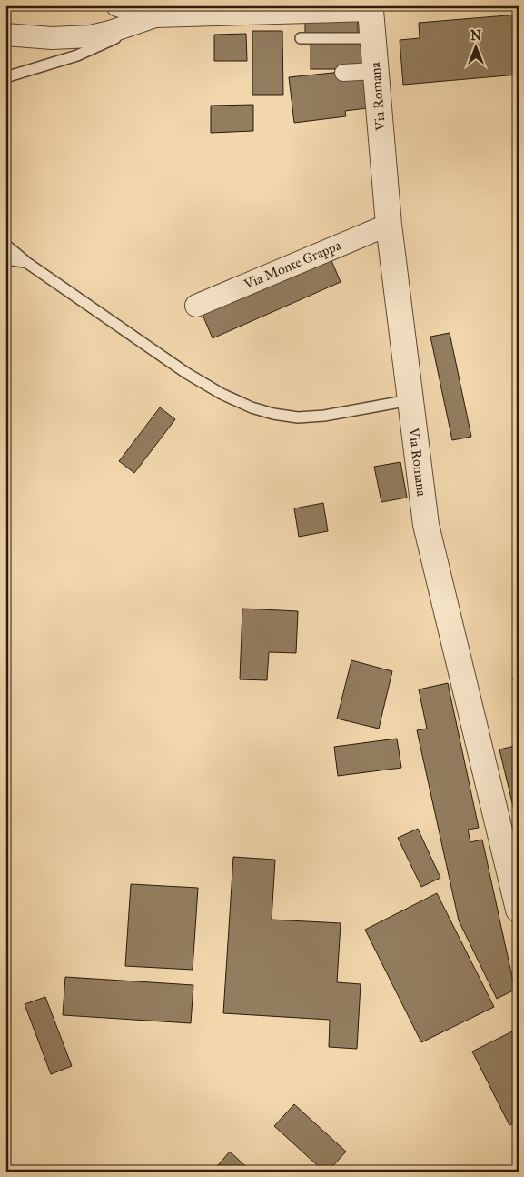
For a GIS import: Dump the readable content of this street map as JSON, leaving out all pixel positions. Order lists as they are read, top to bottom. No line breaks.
{"streets":{"street":["Via Romana","Via Monte Grappa"]},"crossings":[["Via Romana","Via Monte Grappa"]],"north":"top"}
